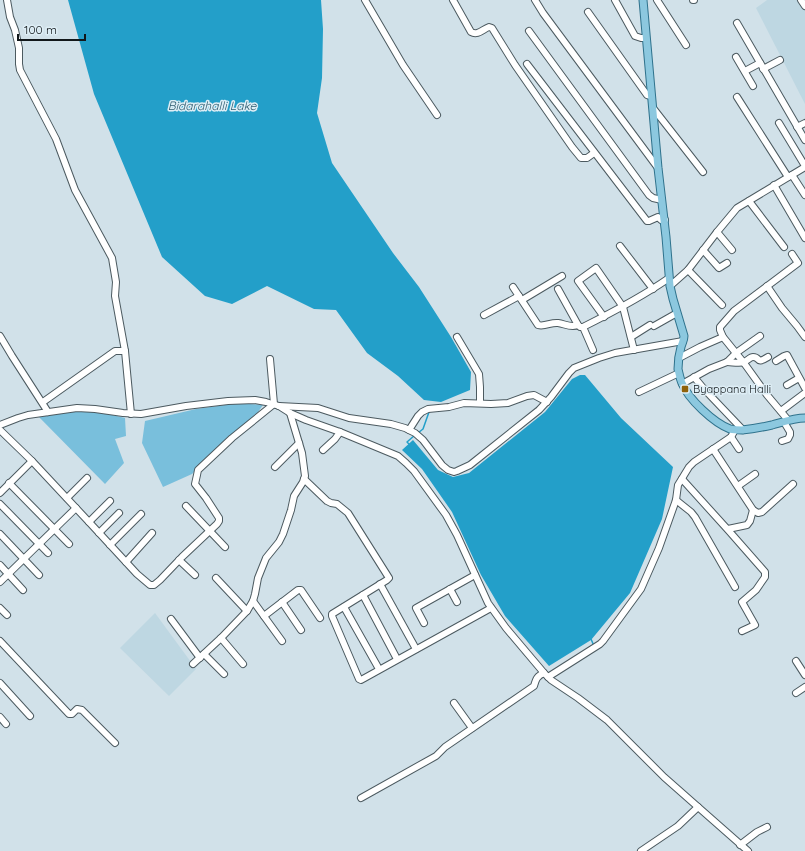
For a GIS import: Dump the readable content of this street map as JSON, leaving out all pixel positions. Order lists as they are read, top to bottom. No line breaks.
{"water":["Bidarahalli Lake"],"places":{"transit":["Byappana Halli"]},"scale_bar":"100 m"}
